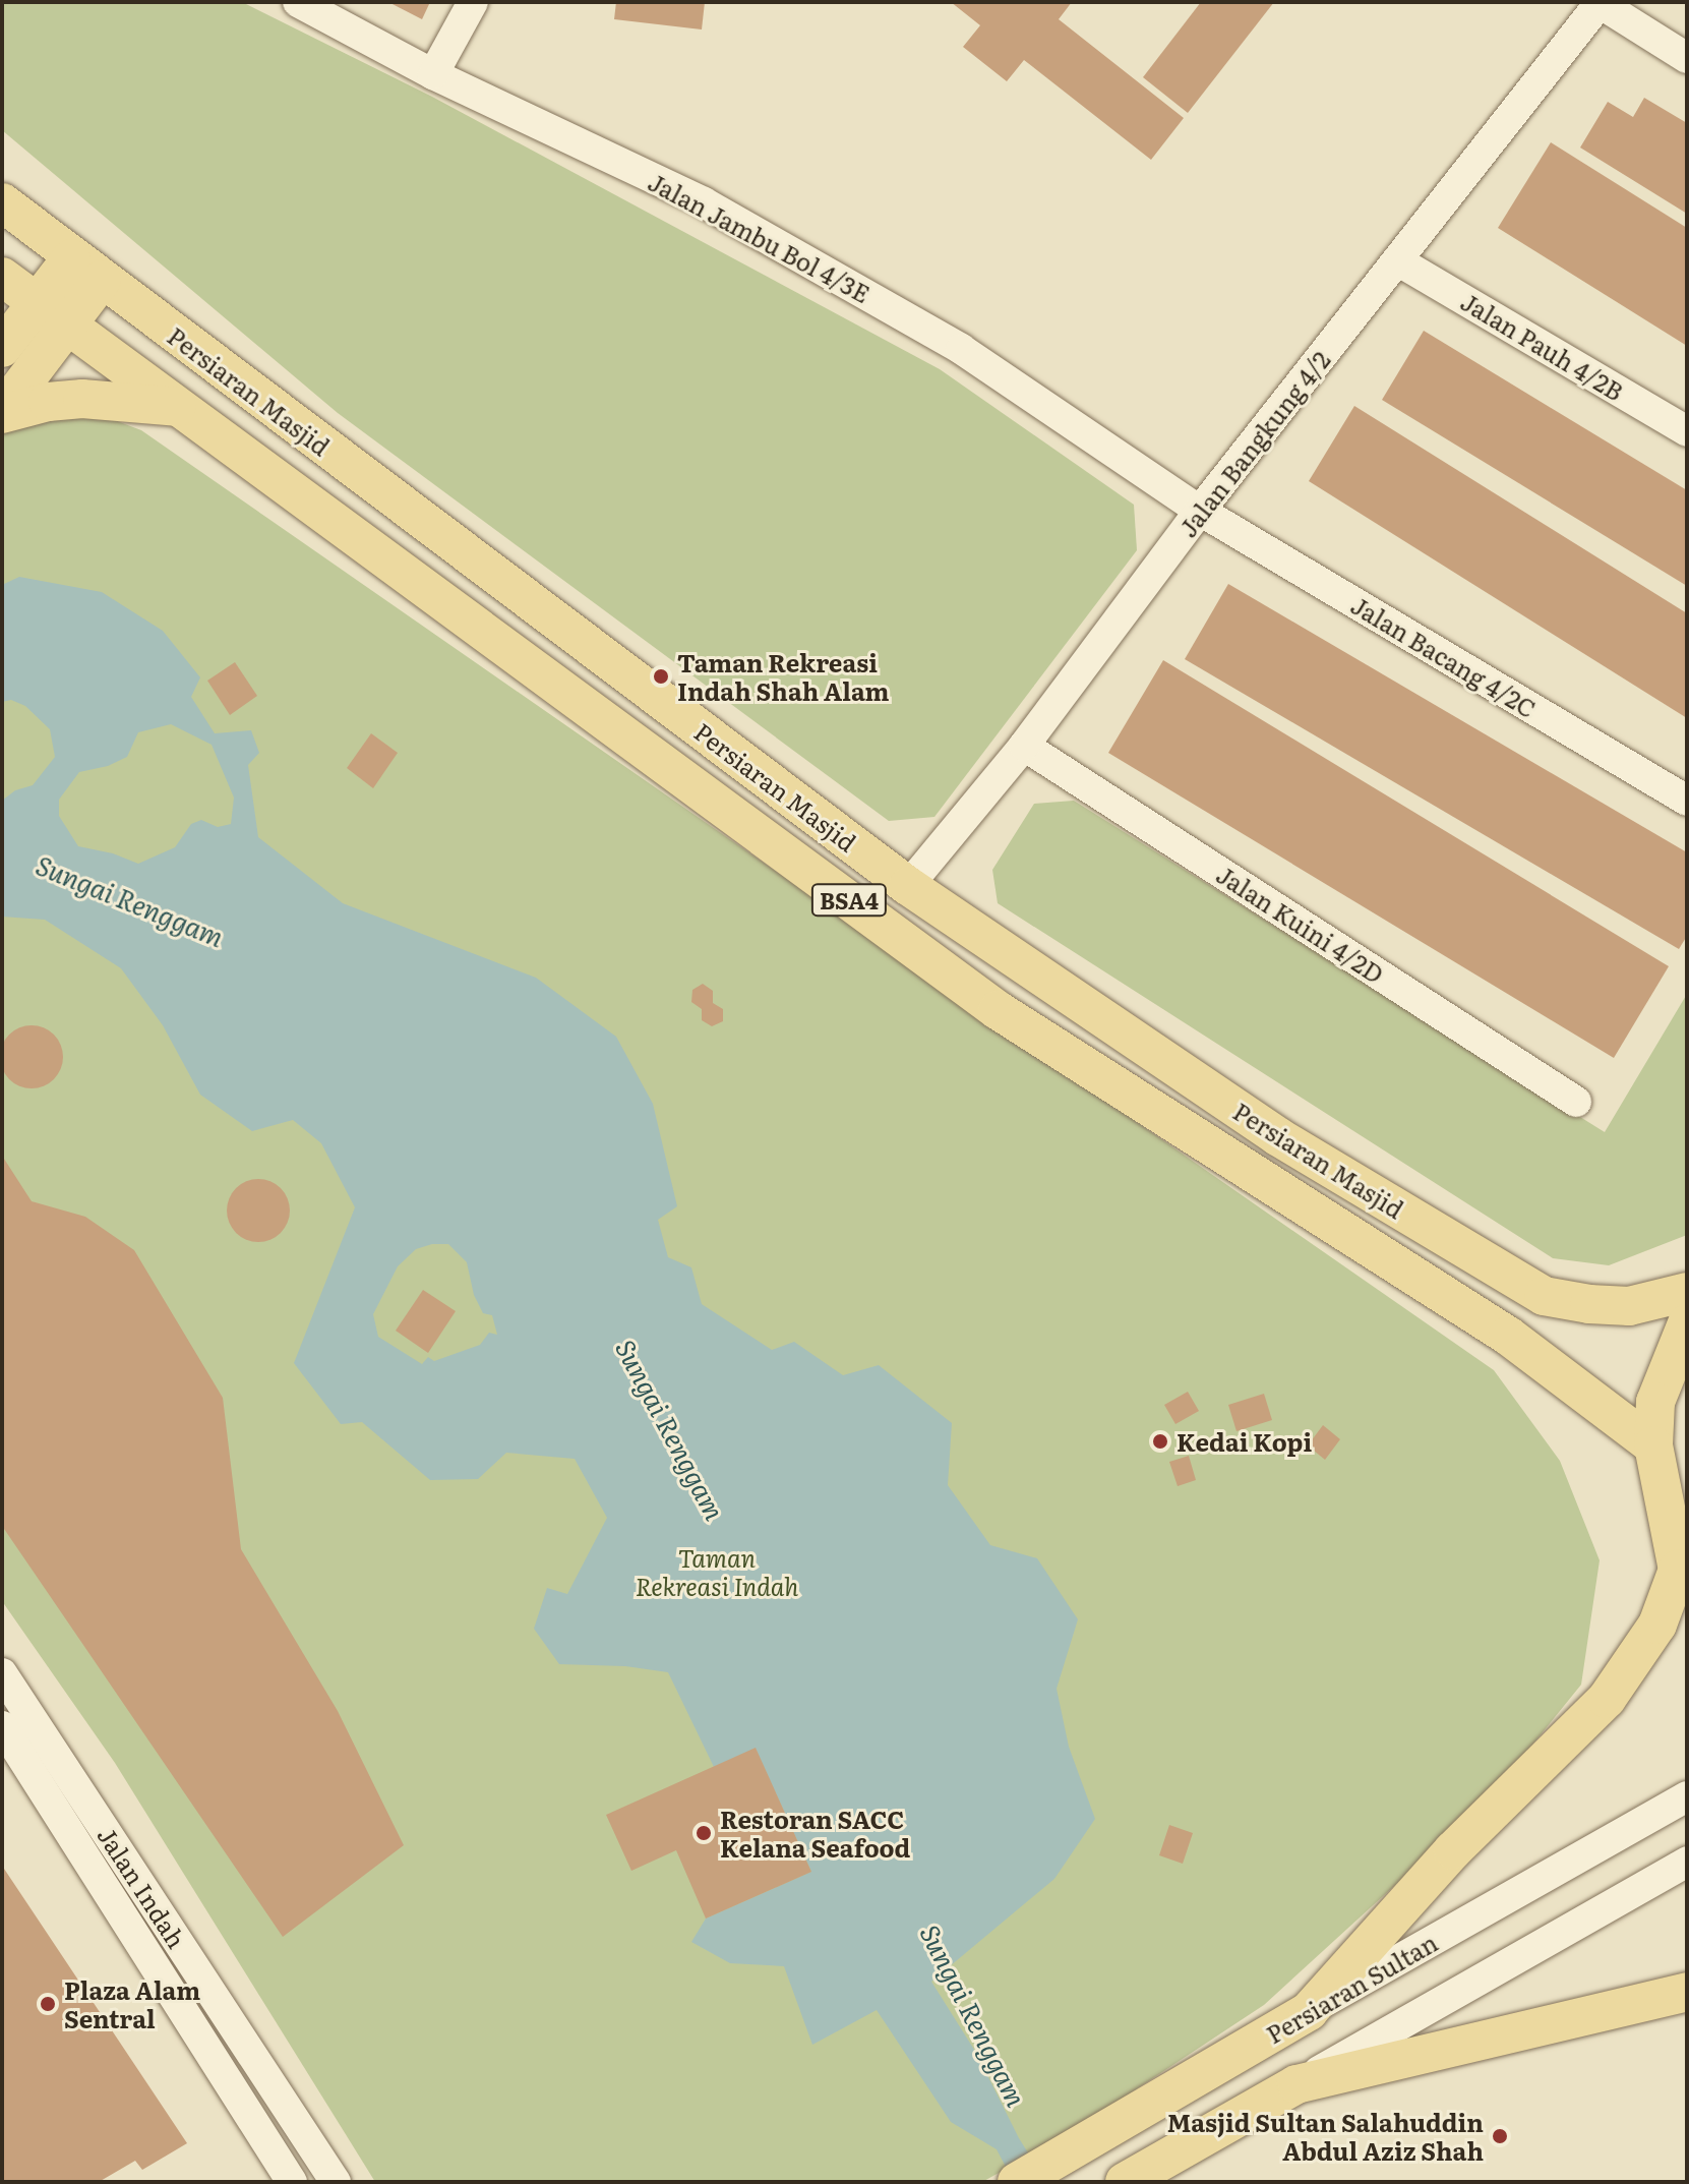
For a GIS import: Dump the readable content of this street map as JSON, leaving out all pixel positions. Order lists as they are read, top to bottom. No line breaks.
{"streets":{"main road":["Persiaran Masjid","BSA4","Persiaran Sultan"],"street":["Jalan Jambu Bol 4/3E","Jalan Pauh 4/2B","Jalan Bangkung 4/2","Jalan Bacang 4/2C","Jalan Kuini 4/2D","Jalan Indah"]},"crossings":[["Jalan Jambu Bol 4/3E","Jalan Bangkung 4/2"],["Jalan Jambu Bol 4/3E","Jalan Bacang 4/2C"],["Jalan Pauh 4/2B","Jalan Bangkung 4/2"],["Persiaran Masjid","Jalan Bangkung 4/2"],["Jalan Bangkung 4/2","Jalan Bacang 4/2C"],["Jalan Bangkung 4/2","Jalan Kuini 4/2D"]],"water":["Sungai Renggam"],"parks":["Taman Rekreasi Indah"],"places":["Taman Rekreasi Indah Shah Alam","Kedai Kopi","Restoran SACC Kelana Seafood","Plaza Alam Sentral","Masjid Sultan Salahuddin Abdul Aziz Shah"]}
